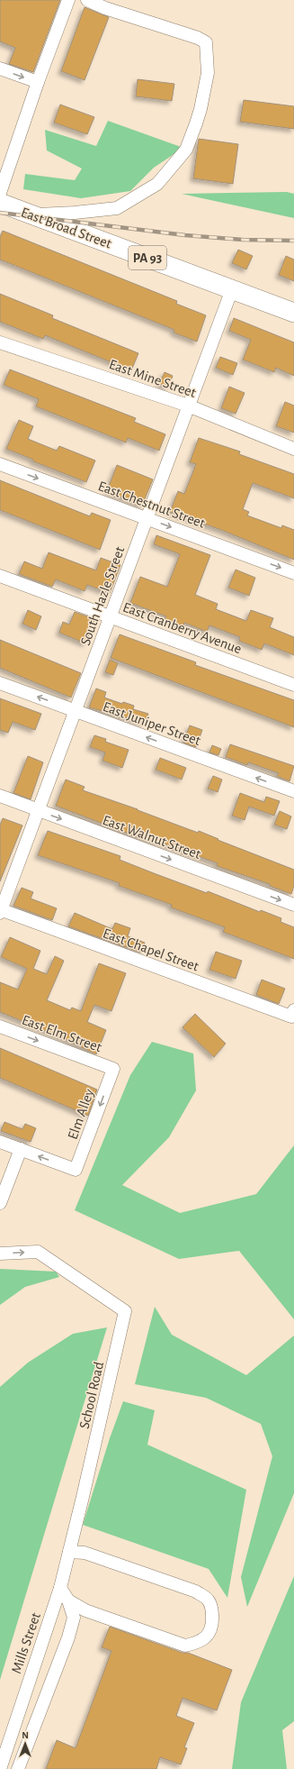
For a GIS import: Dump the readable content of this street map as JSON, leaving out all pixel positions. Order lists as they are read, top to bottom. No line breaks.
{"streets":{"highway":["East Broad Street","PA 93"],"street":["East Mine Street","East Chestnut Street","South Hazle Street","East Cranberry Avenue","East Juniper Street","East Walnut Street","East Chapel Street","East Elm Street","Elm Alley","School Road","Mills Street"]},"crossings":[["East Broad Street","South Hazle Street"],["East Mine Street","South Hazle Street"],["East Chestnut Street","South Hazle Street"],["South Hazle Street","East Cranberry Avenue"],["South Hazle Street","East Juniper Street"],["South Hazle Street","East Walnut Street"],["South Hazle Street","East Chapel Street"],["East Elm Street","Elm Alley"],["School Road","Mills Street"]],"one_way":["East Chestnut Street","East Juniper Street","East Walnut Street","East Elm Street"],"north":"top"}
